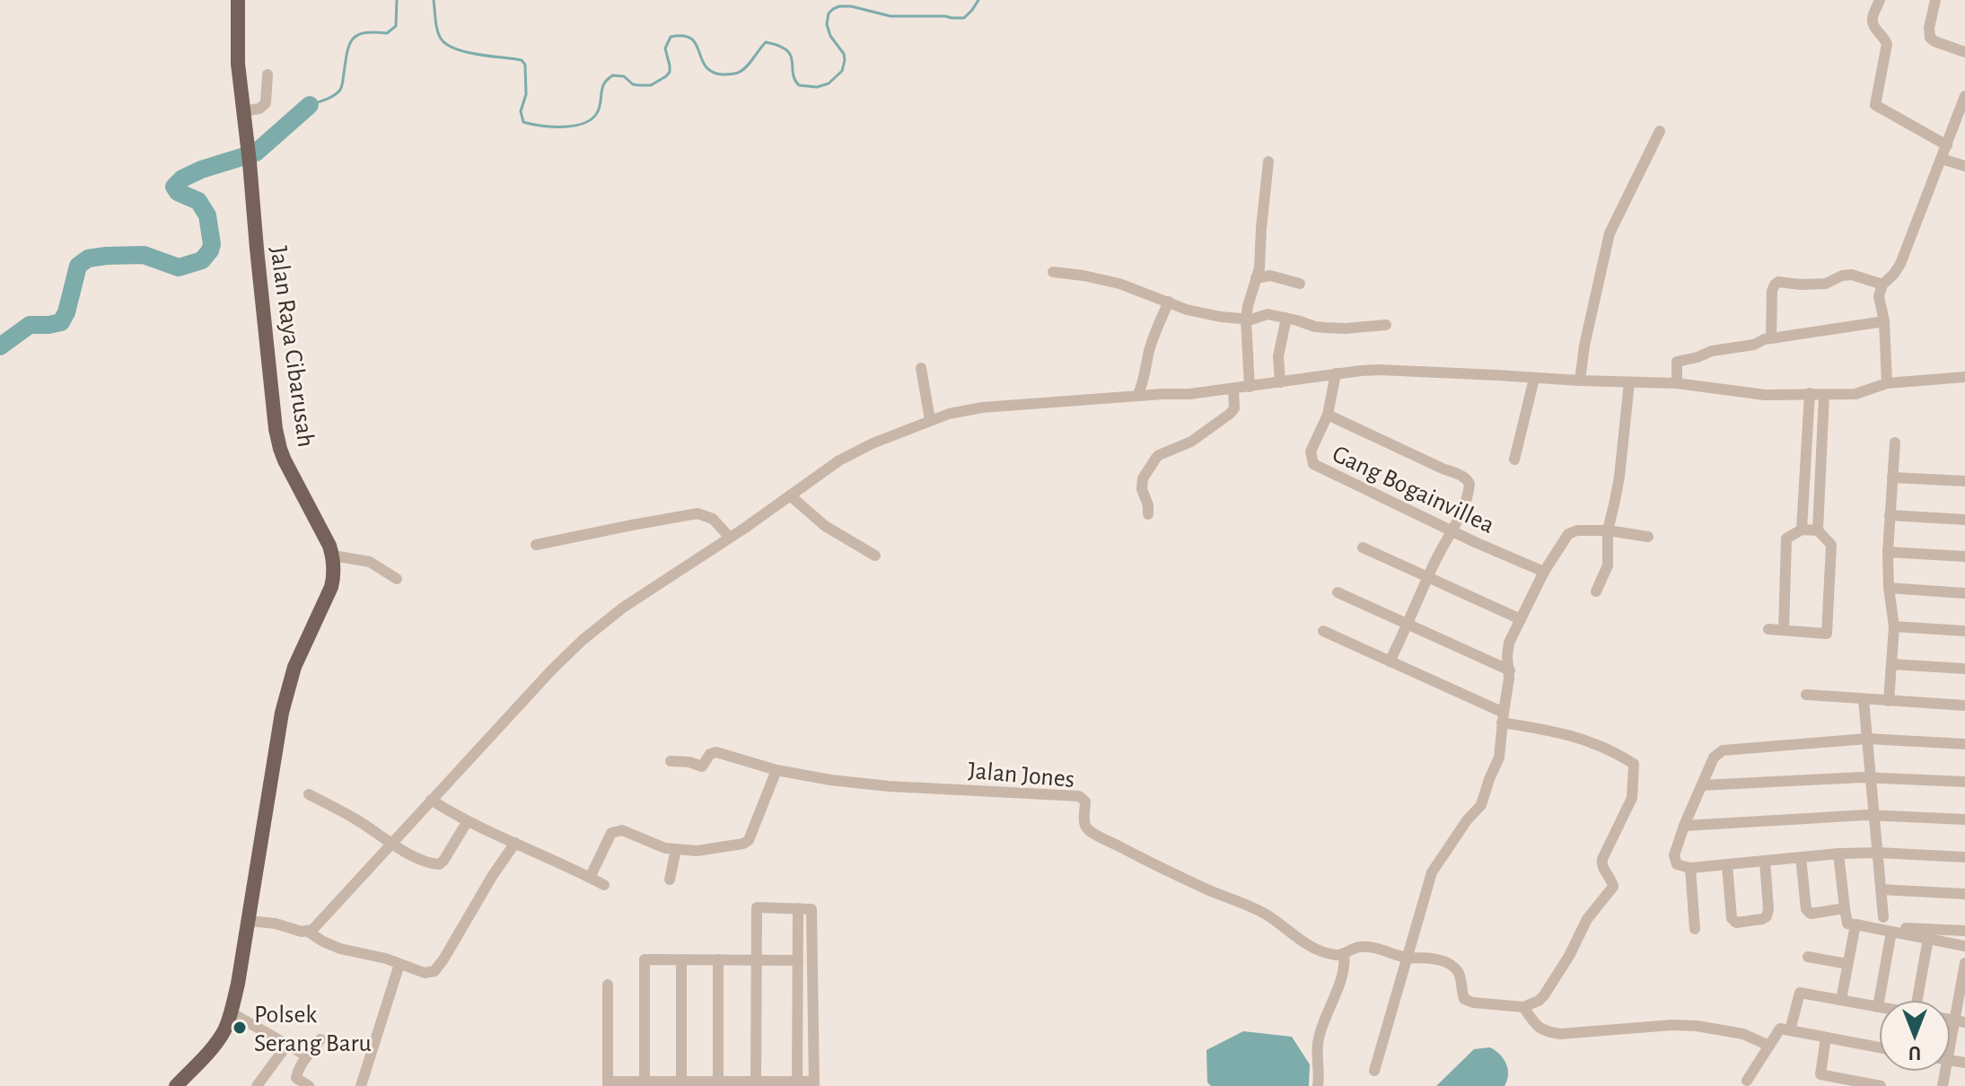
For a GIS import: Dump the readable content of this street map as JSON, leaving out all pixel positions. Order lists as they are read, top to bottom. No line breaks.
{"streets":{"main road":["Jalan Raya Cibarusah"],"street":["Gang Bogainvillea","Jalan Jones"]},"places":["Polsek Serang Baru"],"north":"bottom"}
